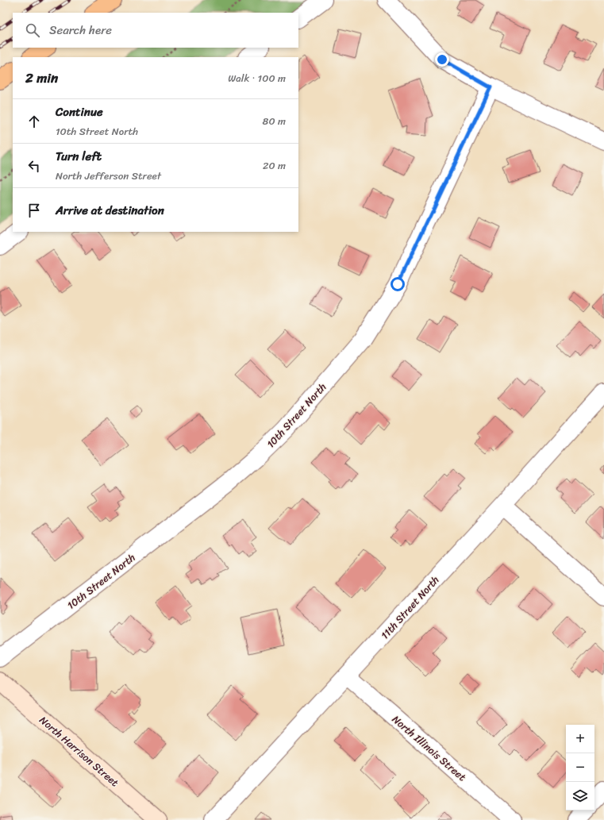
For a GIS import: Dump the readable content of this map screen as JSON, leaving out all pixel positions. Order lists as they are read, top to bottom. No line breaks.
{"streets":{"street":["10th Street North","11th Street North","North Illinois Street","North Harrison Street"]},"crossings":[["11th Street North","North Illinois Street"]],"page":{"search":"Search here","heading":["2 min","Walk · 100 m"],"list":[["Continue","10th Street North","80 m"],["Turn left","North Jefferson Street","20 m"],"Arrive at destination"],"map_buttons":["+","−"]}}
